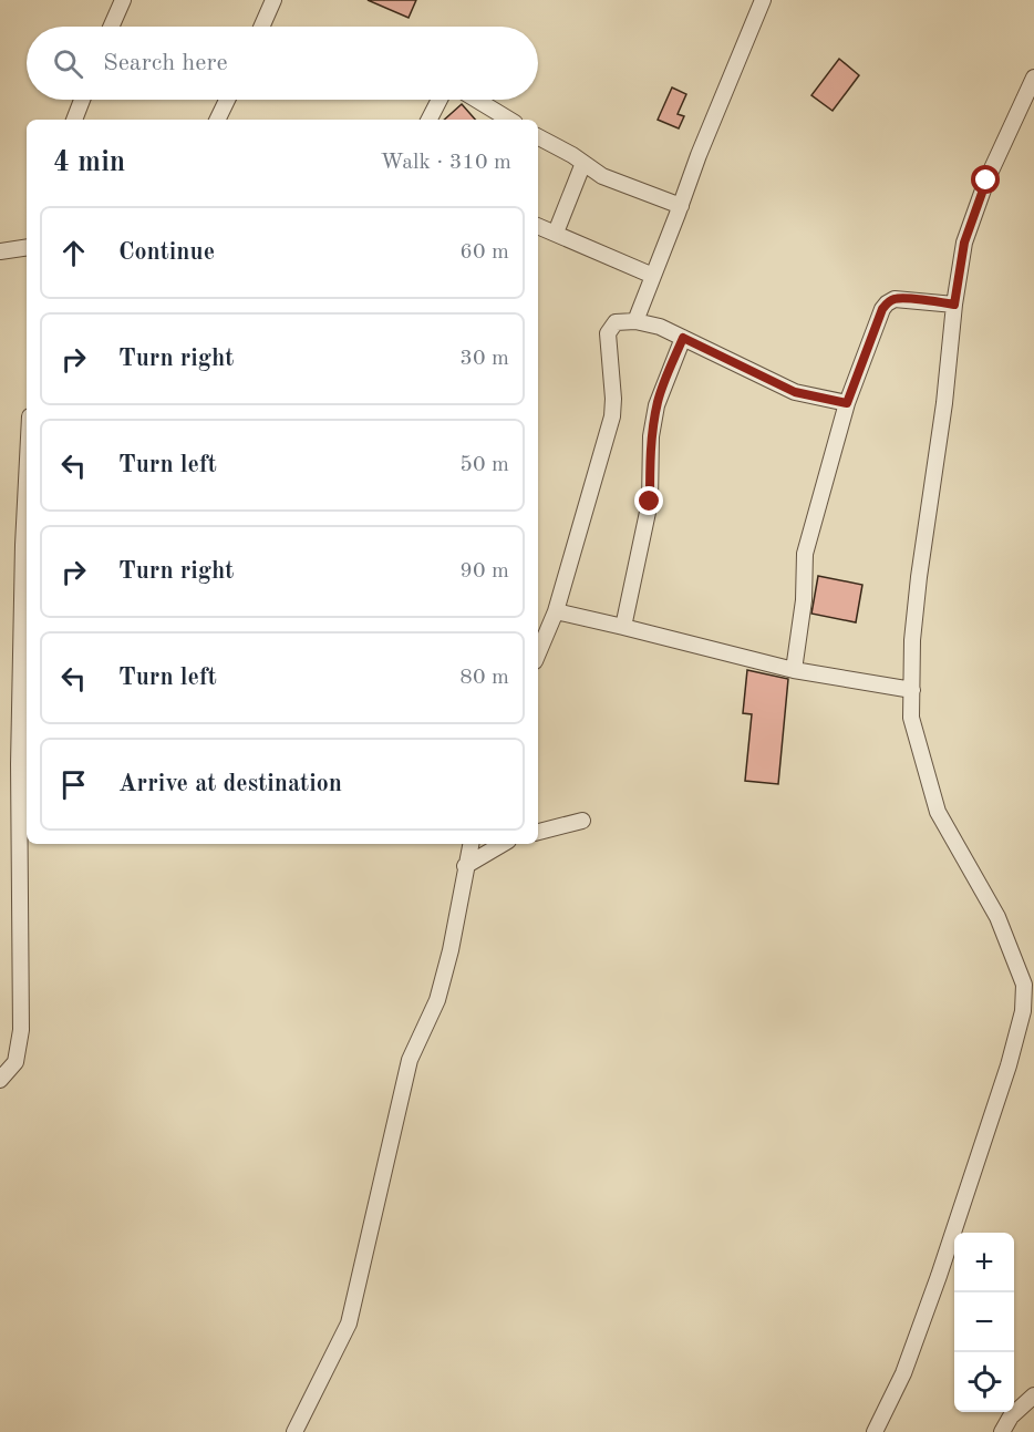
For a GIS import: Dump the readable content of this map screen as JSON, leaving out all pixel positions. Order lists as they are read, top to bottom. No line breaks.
{"page":{"search":"Search here","heading":["4 min","Walk · 310 m"],"list":[["Continue","60 m"],["Turn right","30 m"],["Turn left","50 m"],["Turn right","90 m"],["Turn left","80 m"],"Arrive at destination"],"map_buttons":["+","−"]}}
